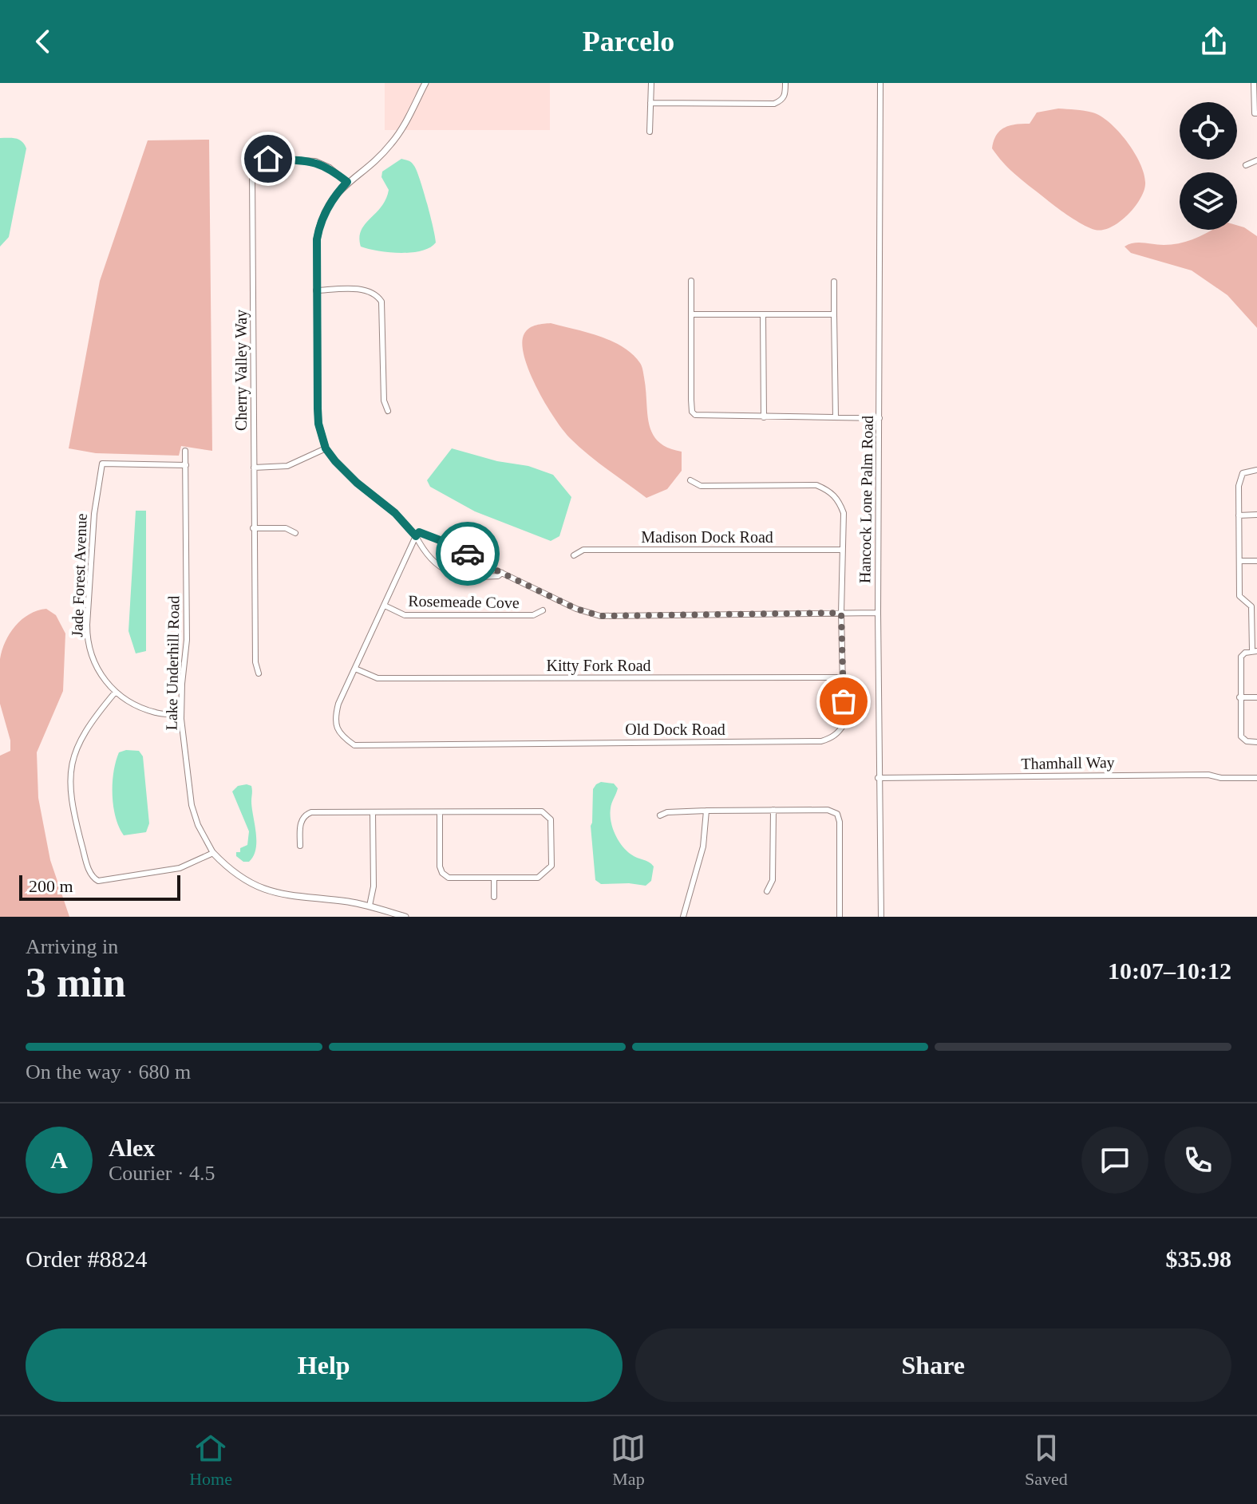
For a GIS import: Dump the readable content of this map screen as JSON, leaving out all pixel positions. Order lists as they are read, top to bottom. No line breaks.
{"streets":{"street":["Cherry Valley Way","Hancock Lone Palm Road","Madison Dock Road","Jade Forest Avenue","Rosemeade Cove","Lake Underhill Road","Kitty Fork Road","Old Dock Road","Thamhall Way"]},"crossings":[["Hancock Lone Palm Road","Thamhall Way"],["Madison Dock Road","Old Dock Road"],["Jade Forest Avenue","Lake Underhill Road"],["Rosemeade Cove","Old Dock Road"],["Kitty Fork Road","Old Dock Road"]],"scale_bar":"200 m","page":{"header":"Parcelo","scale":"200 m","heading":["3 min","Arriving in","10:07–10:12"],"panel":["Alex","Courier · 4.5","Order #8824","$35.98"],"bar":"On the way · 680 m","round":"A","buttons":["Help","Share"],"tabs":["Home","Map","Saved"]}}
